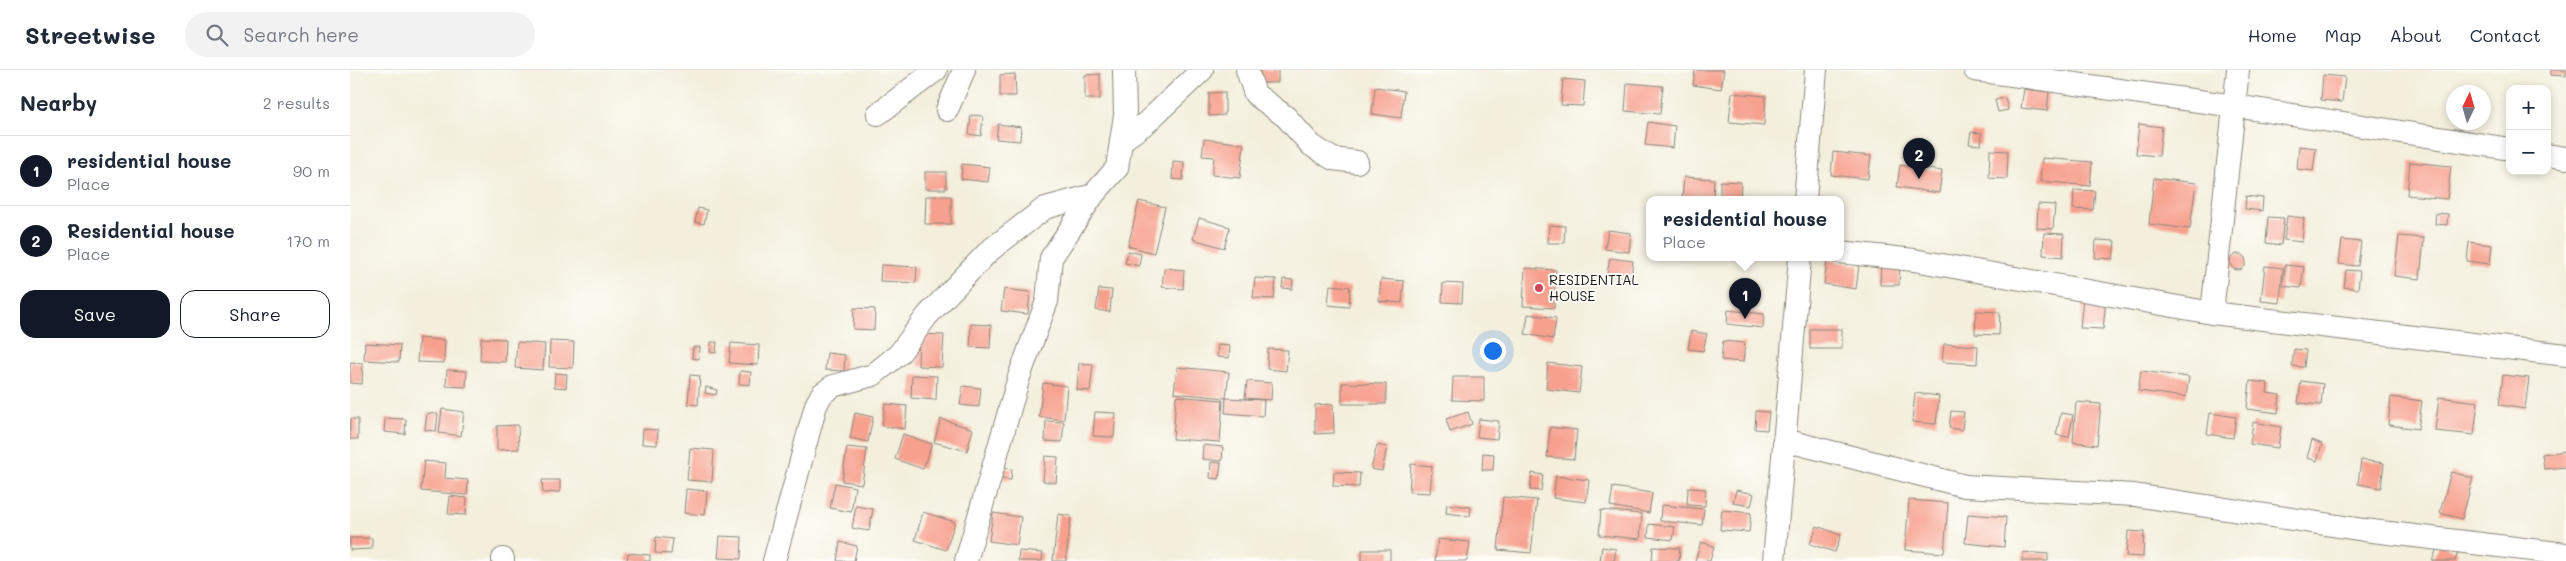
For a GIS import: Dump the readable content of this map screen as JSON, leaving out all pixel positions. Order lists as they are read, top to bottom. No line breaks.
{"places":["RESIDENTIAL HOUSE"],"north":"top","page":{"header":"Streetwise","search":"Search here","nav":["Home","Map","About","Contact"],"heading":["Nearby","2 results"],"map_buttons":["+","−"],"list":[{"mark":"1","name":"residential house","note":"Place","value":"90 m"},{"mark":"2","name":"Residential house","note":"Place","value":"170 m"}],"pins":["2","1"],"popup":["residential house","Place"],"buttons":["Save","Share"]}}
